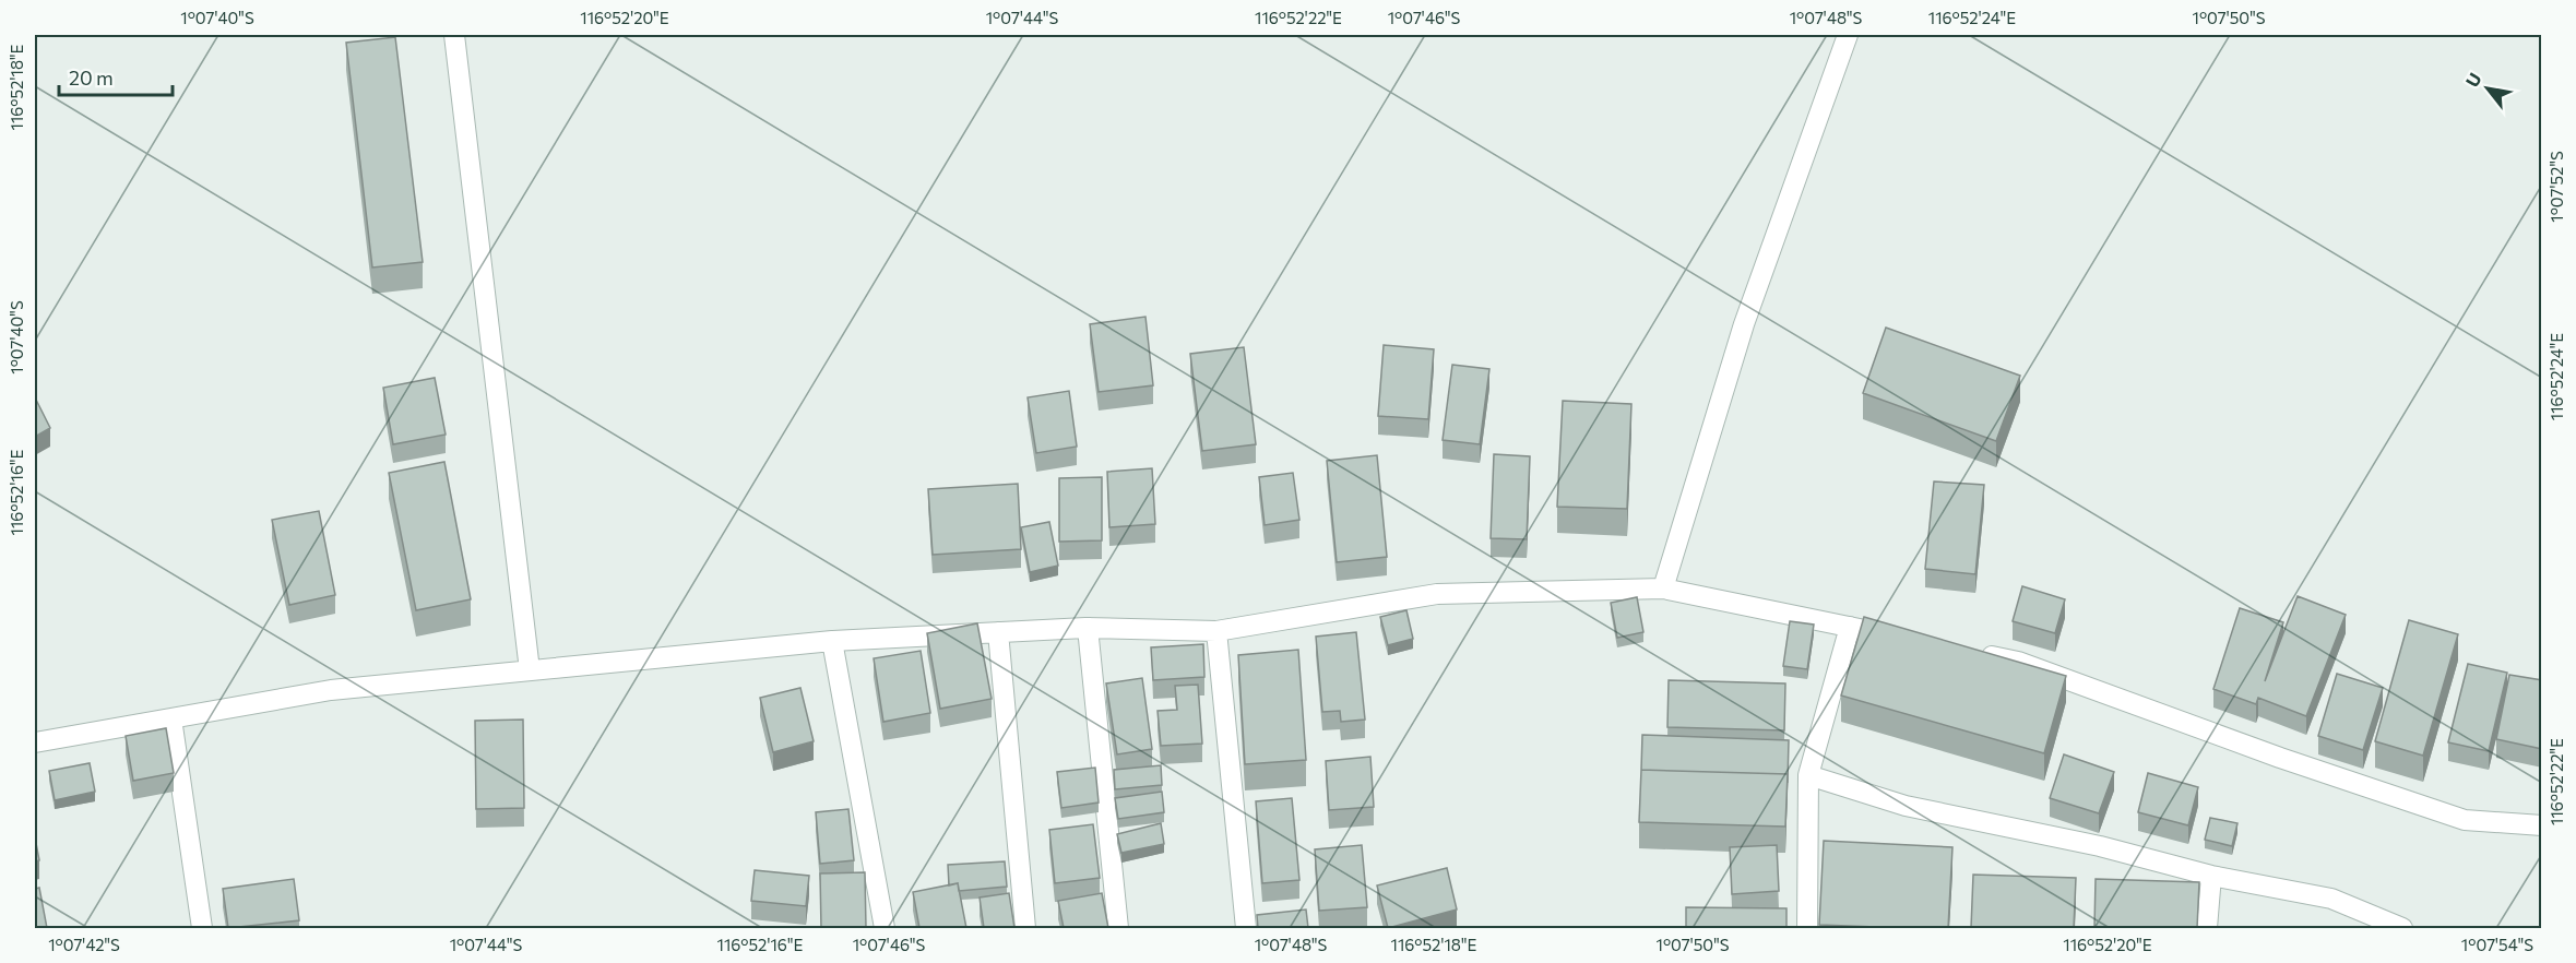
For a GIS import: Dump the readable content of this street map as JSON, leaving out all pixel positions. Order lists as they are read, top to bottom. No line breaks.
{"scale_bar":"20 m","north":"top left","coordinates":["1°07'40\"S","116°52'20\"E","1°07'44\"S","116°52'22\"E","1°07'46\"S","1°07'48\"S","116°52'24\"E","1°07'50\"S","116°52'18\"E","1°07'52\"S","116°52'16\"E","1°07'42\"S","1°07'54\"S"]}
